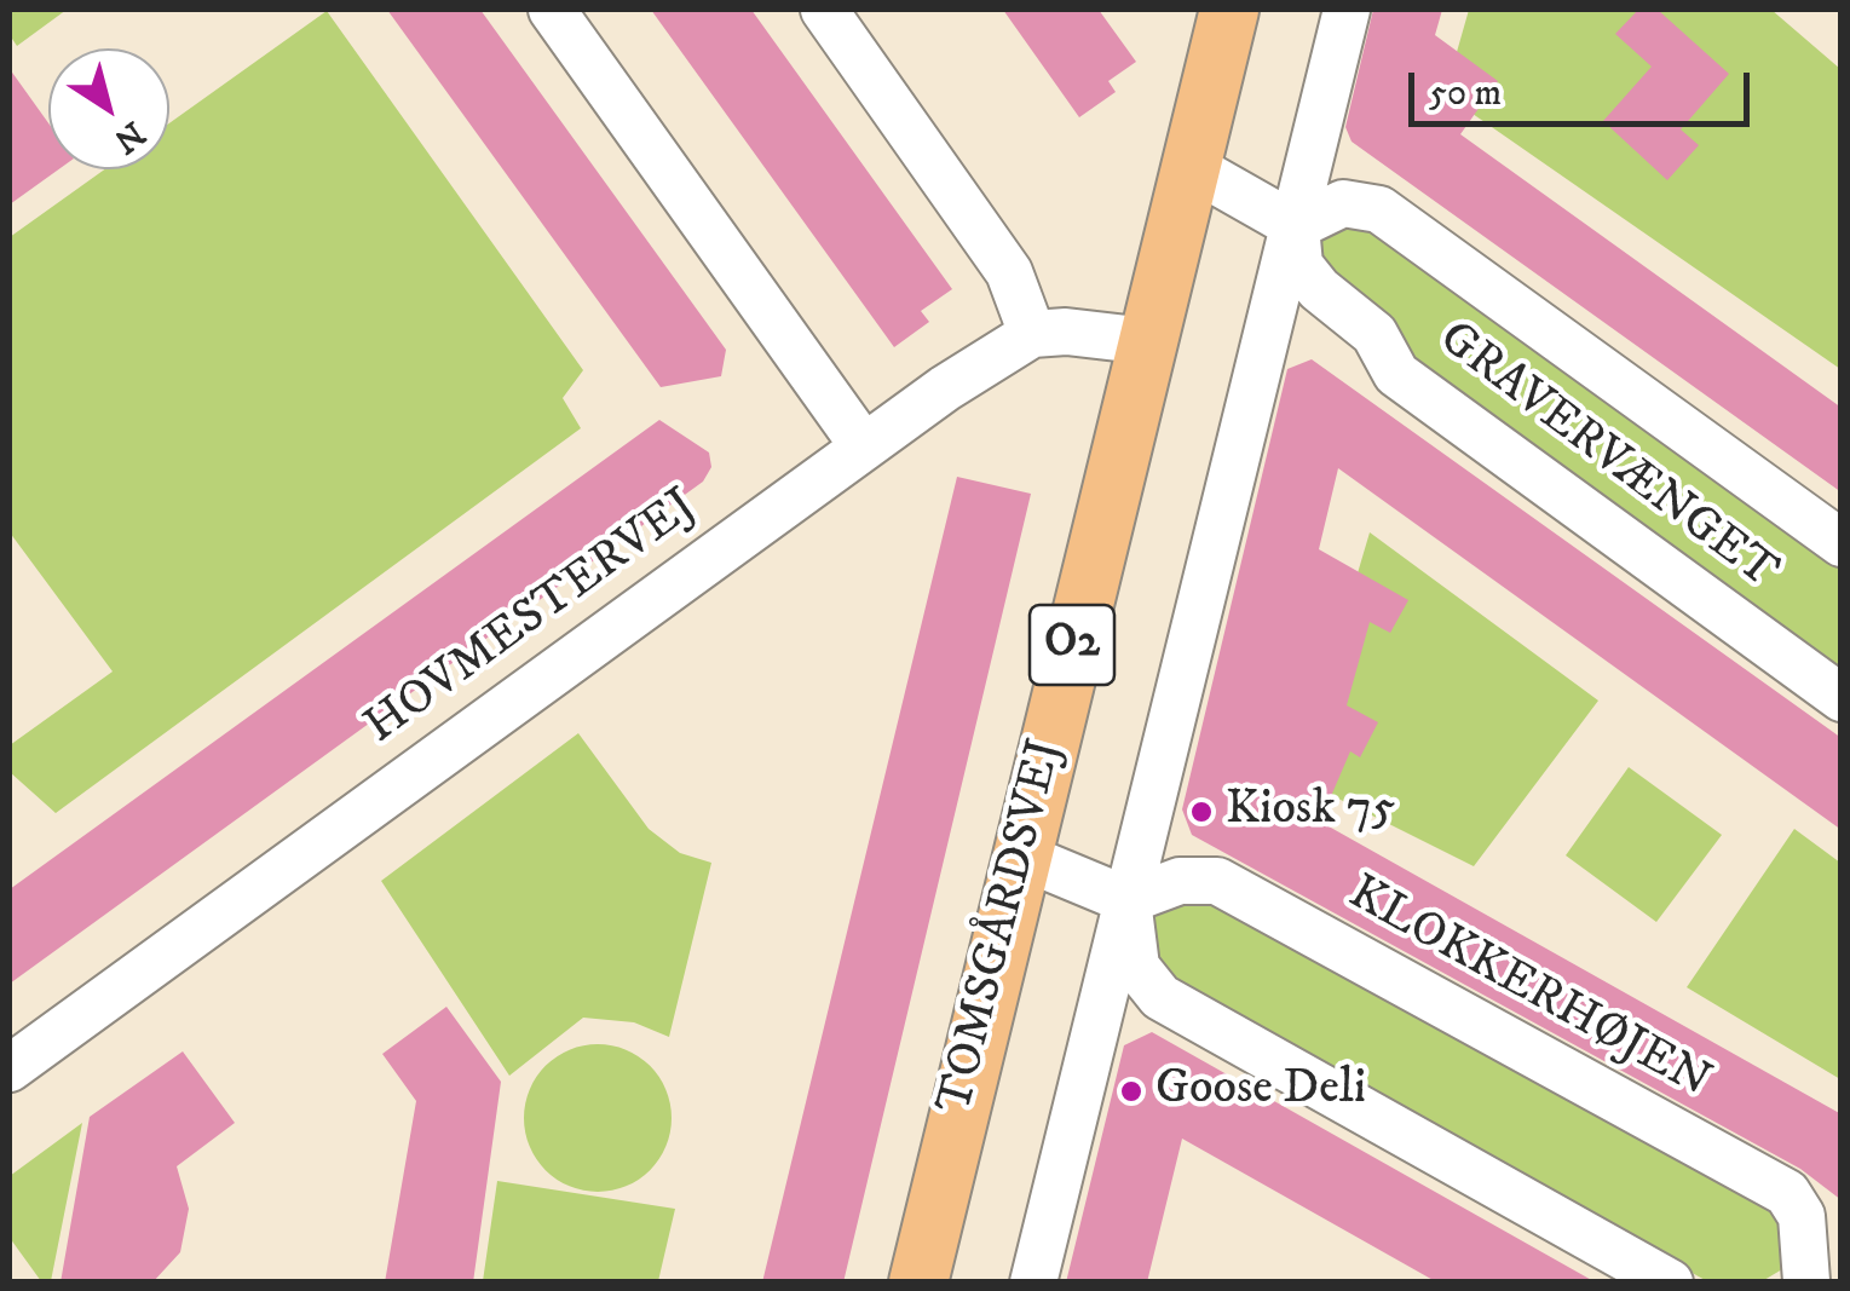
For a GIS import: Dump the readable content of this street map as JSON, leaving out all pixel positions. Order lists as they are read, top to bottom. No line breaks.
{"streets":{"main road":["O2","TOMSGÅRDSVEJ"],"street":["GRAVERVÆNGET","HOVMESTERVEJ","KLOKKERHØJEN"]},"places":["Kiosk 75","Goose Deli"],"scale_bar":"50 m","north":"bottom right"}
